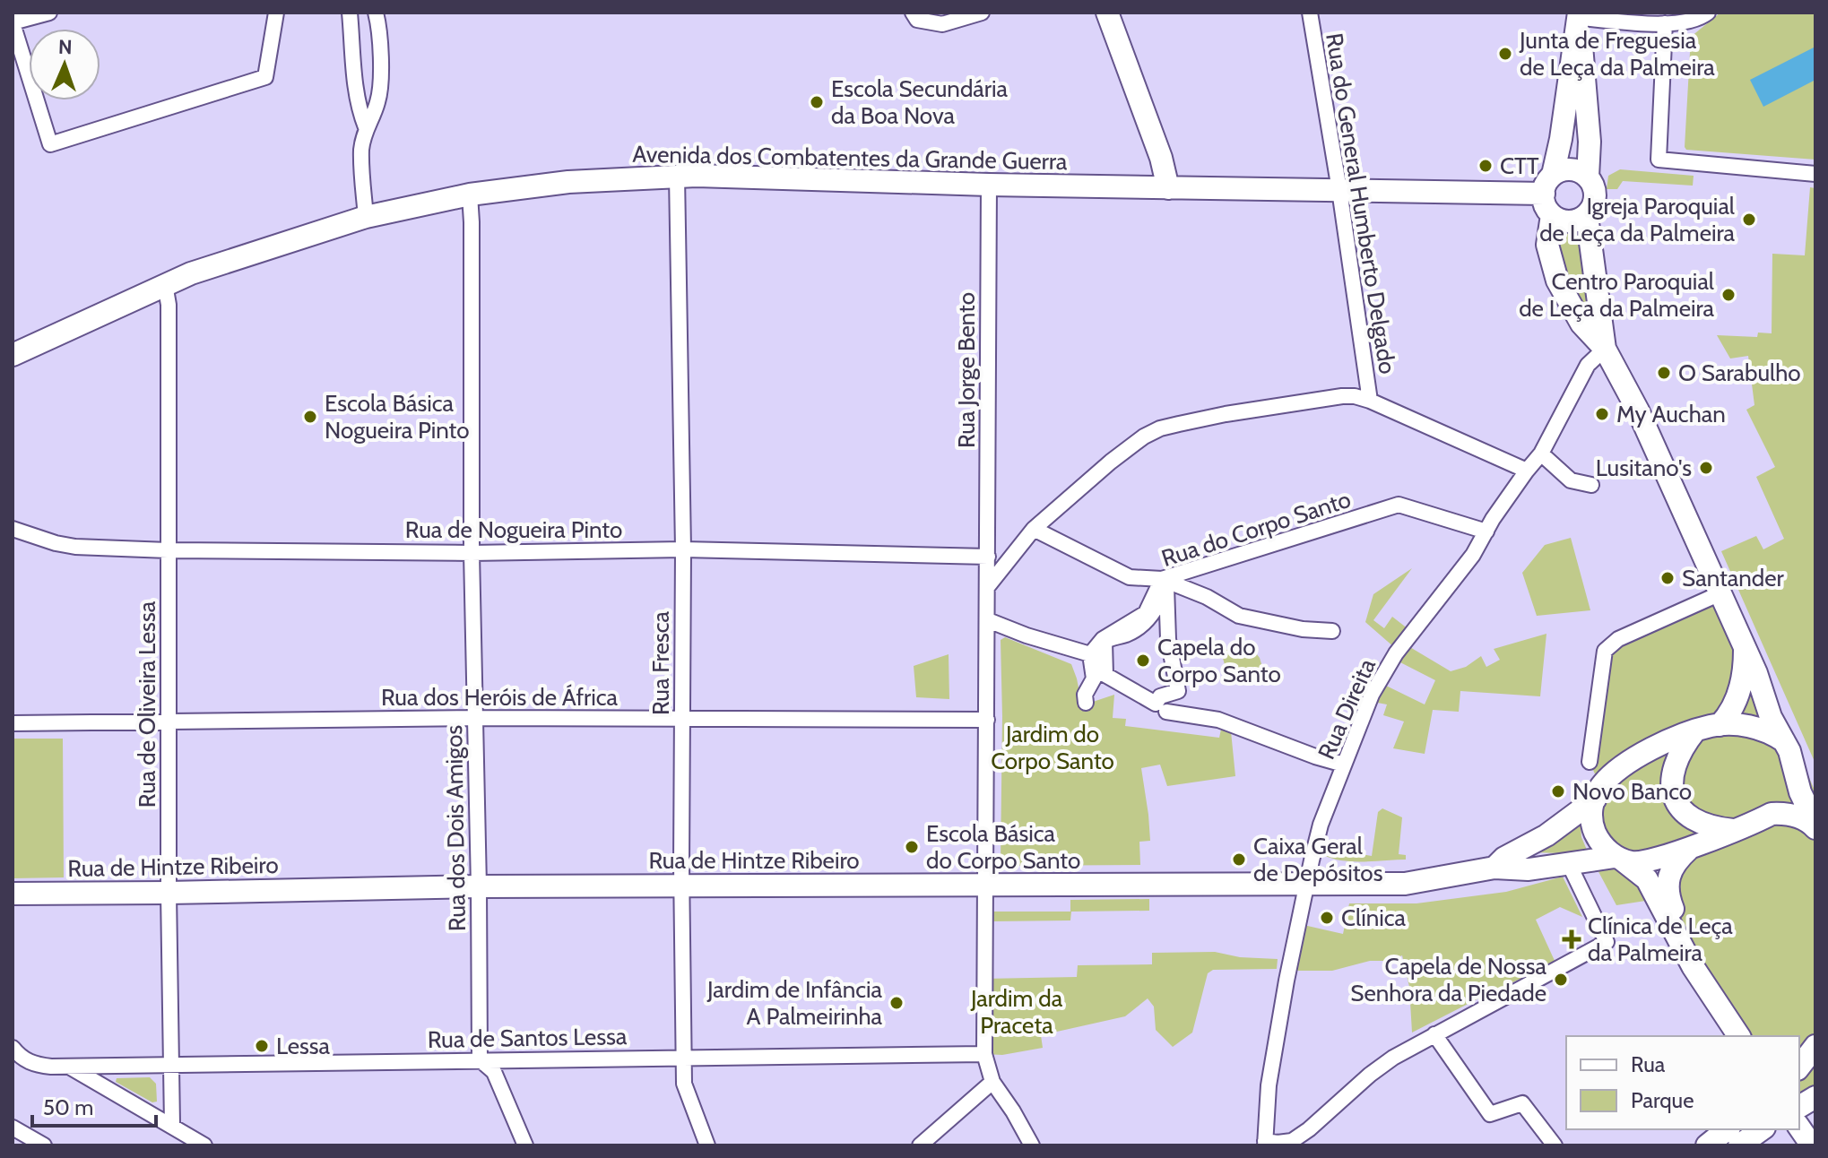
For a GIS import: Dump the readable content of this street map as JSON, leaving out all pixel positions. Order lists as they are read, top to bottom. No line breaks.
{"streets":{"main road":["Avenida dos Combatentes da Grande Guerra","Rua de Hintze Ribeiro"],"street":["Rua do General Humberto Delgado","Rua Jorge Bento","Rua do Corpo Santo","Rua de Nogueira Pinto","Rua Fresca","Rua dos Heróis de África","Rua de Oliveira Lessa","Rua Direita","Rua dos Dois Amigos","Rua de Santos Lessa"]},"crossings":[["Avenida dos Combatentes da Grande Guerra","Rua do General Humberto Delgado"],["Avenida dos Combatentes da Grande Guerra","Rua Jorge Bento"],["Avenida dos Combatentes da Grande Guerra","Rua Fresca"],["Avenida dos Combatentes da Grande Guerra","Rua de Oliveira Lessa"],["Avenida dos Combatentes da Grande Guerra","Rua dos Dois Amigos"],["Rua Jorge Bento","Rua de Nogueira Pinto"],["Rua do Corpo Santo","Rua Direita"],["Rua de Nogueira Pinto","Rua Fresca"],["Rua de Nogueira Pinto","Rua de Oliveira Lessa"],["Rua de Nogueira Pinto","Rua dos Dois Amigos"],["Rua Fresca","Rua dos Heróis de África"],["Rua Fresca","Rua de Hintze Ribeiro"],["Rua Fresca","Rua de Santos Lessa"],["Rua dos Heróis de África","Rua de Oliveira Lessa"],["Rua dos Heróis de África","Rua dos Dois Amigos"],["Rua de Oliveira Lessa","Rua de Hintze Ribeiro"],["Rua de Oliveira Lessa","Rua de Santos Lessa"],["Rua Direita","Rua de Hintze Ribeiro"],["Rua dos Dois Amigos","Rua de Hintze Ribeiro"],["Rua dos Dois Amigos","Rua de Santos Lessa"]],"parks":["Jardim do Corpo Santo","Jardim da Praceta"],"places":{"other":["Junta de Freguesia de Leça da Palmeira","Escola Secundária da Boa Nova","CTT","Igreja Paroquial de Leça da Palmeira","Centro Paroquial de Leça da Palmeira","O Sarabulho","My Auchan","Escola Básica Nogueira Pinto","Lusitano's","Santander","Capela do Corpo Santo","Novo Banco","Escola Básica do Corpo Santo","Caixa Geral de Depósitos","Clínica","Capela de Nossa Senhora da Piedade","Jardim de Infância A Palmeirinha","Lessa"],"health":["Clínica de Leça da Palmeira"]},"legend":["Rua","Parque"],"scale_bar":"50 m","north":"top"}
